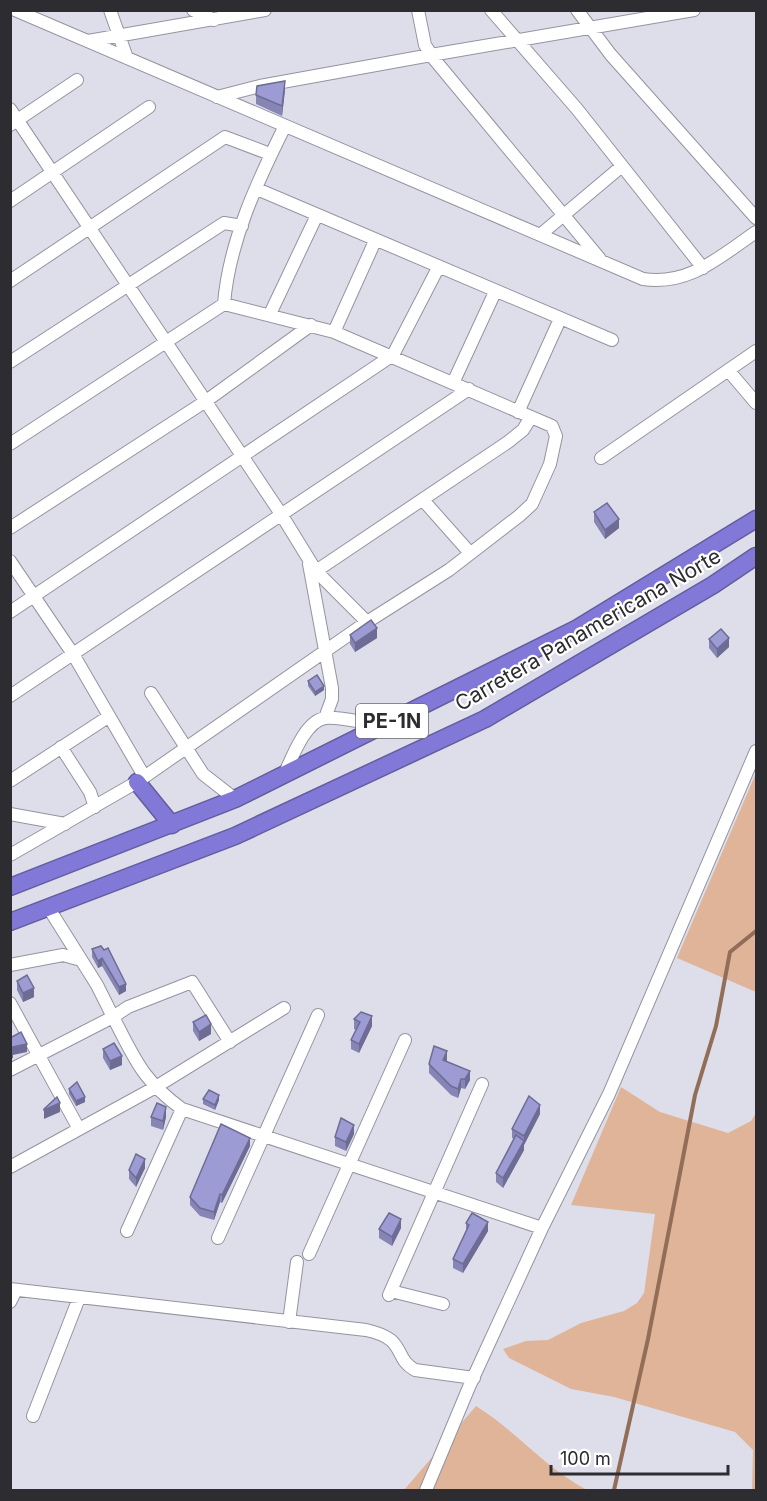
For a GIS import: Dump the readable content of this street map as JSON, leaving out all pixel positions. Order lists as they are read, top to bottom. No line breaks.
{"streets":{"highway":["Carretera Panamericana Norte","PE-1N"]},"scale_bar":"100 m"}
